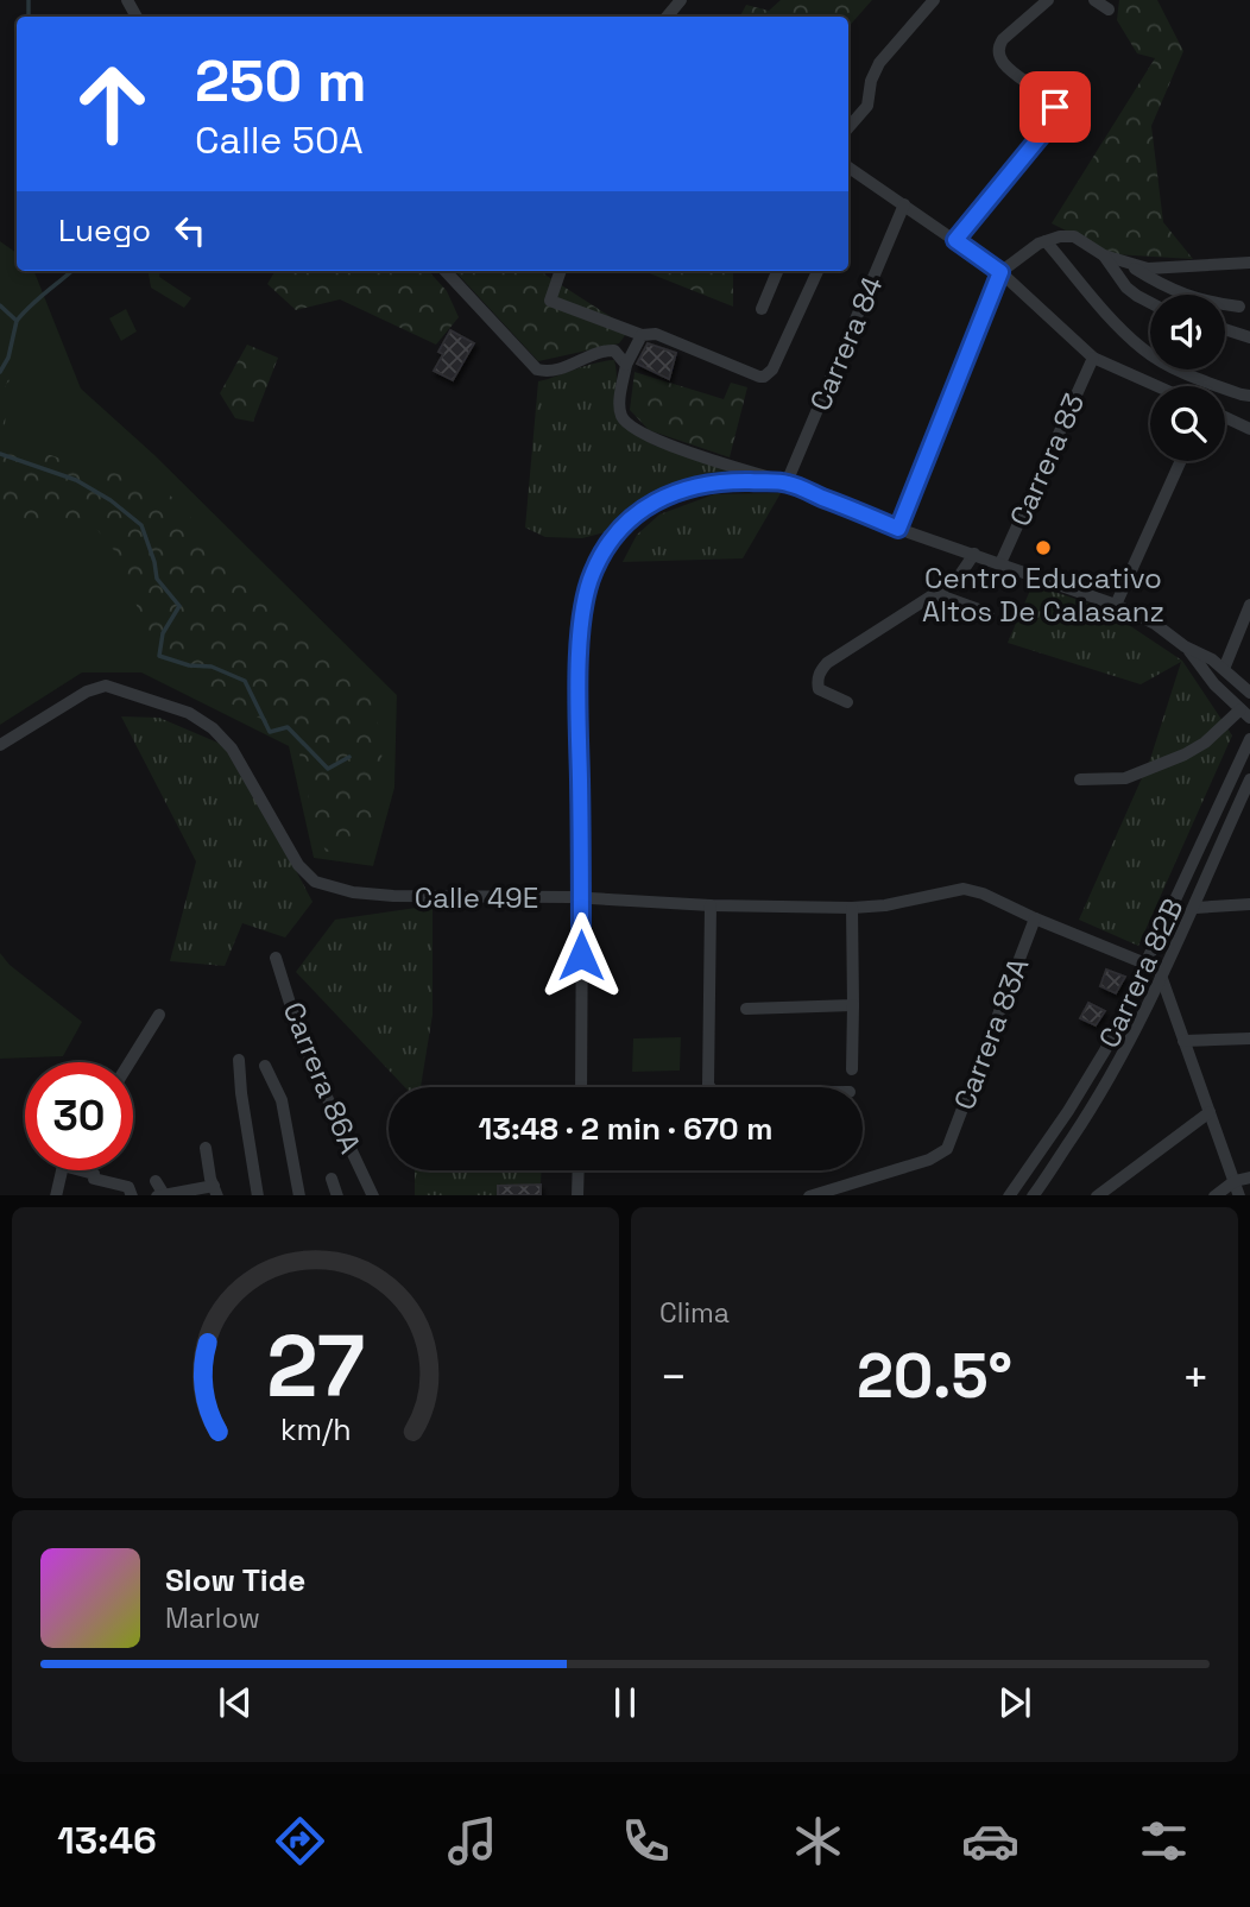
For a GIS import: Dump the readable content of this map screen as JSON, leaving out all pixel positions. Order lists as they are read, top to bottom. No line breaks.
{"streets":{"street":["Carrera 84","Carrera 83","Calle 49E","Carrera 82B","Carrera 83A","Carrera 86A"]},"crossings":[["Calle 49E","Carrera 82B"],["Calle 49E","Carrera 83A"]],"places":["Centro Educativo Altos De Calasanz"],"page":{"turn":["250 m","Calle 50A"],"then":"Luego","limit":"30","trip":"13:48 · 2 min · 670 m","tile":"Clima","heat":["−","20.5°","+"],"song":["Slow Tide","Marlow"],"tabs":"13:46","gauge":["27","km/h"]}}
